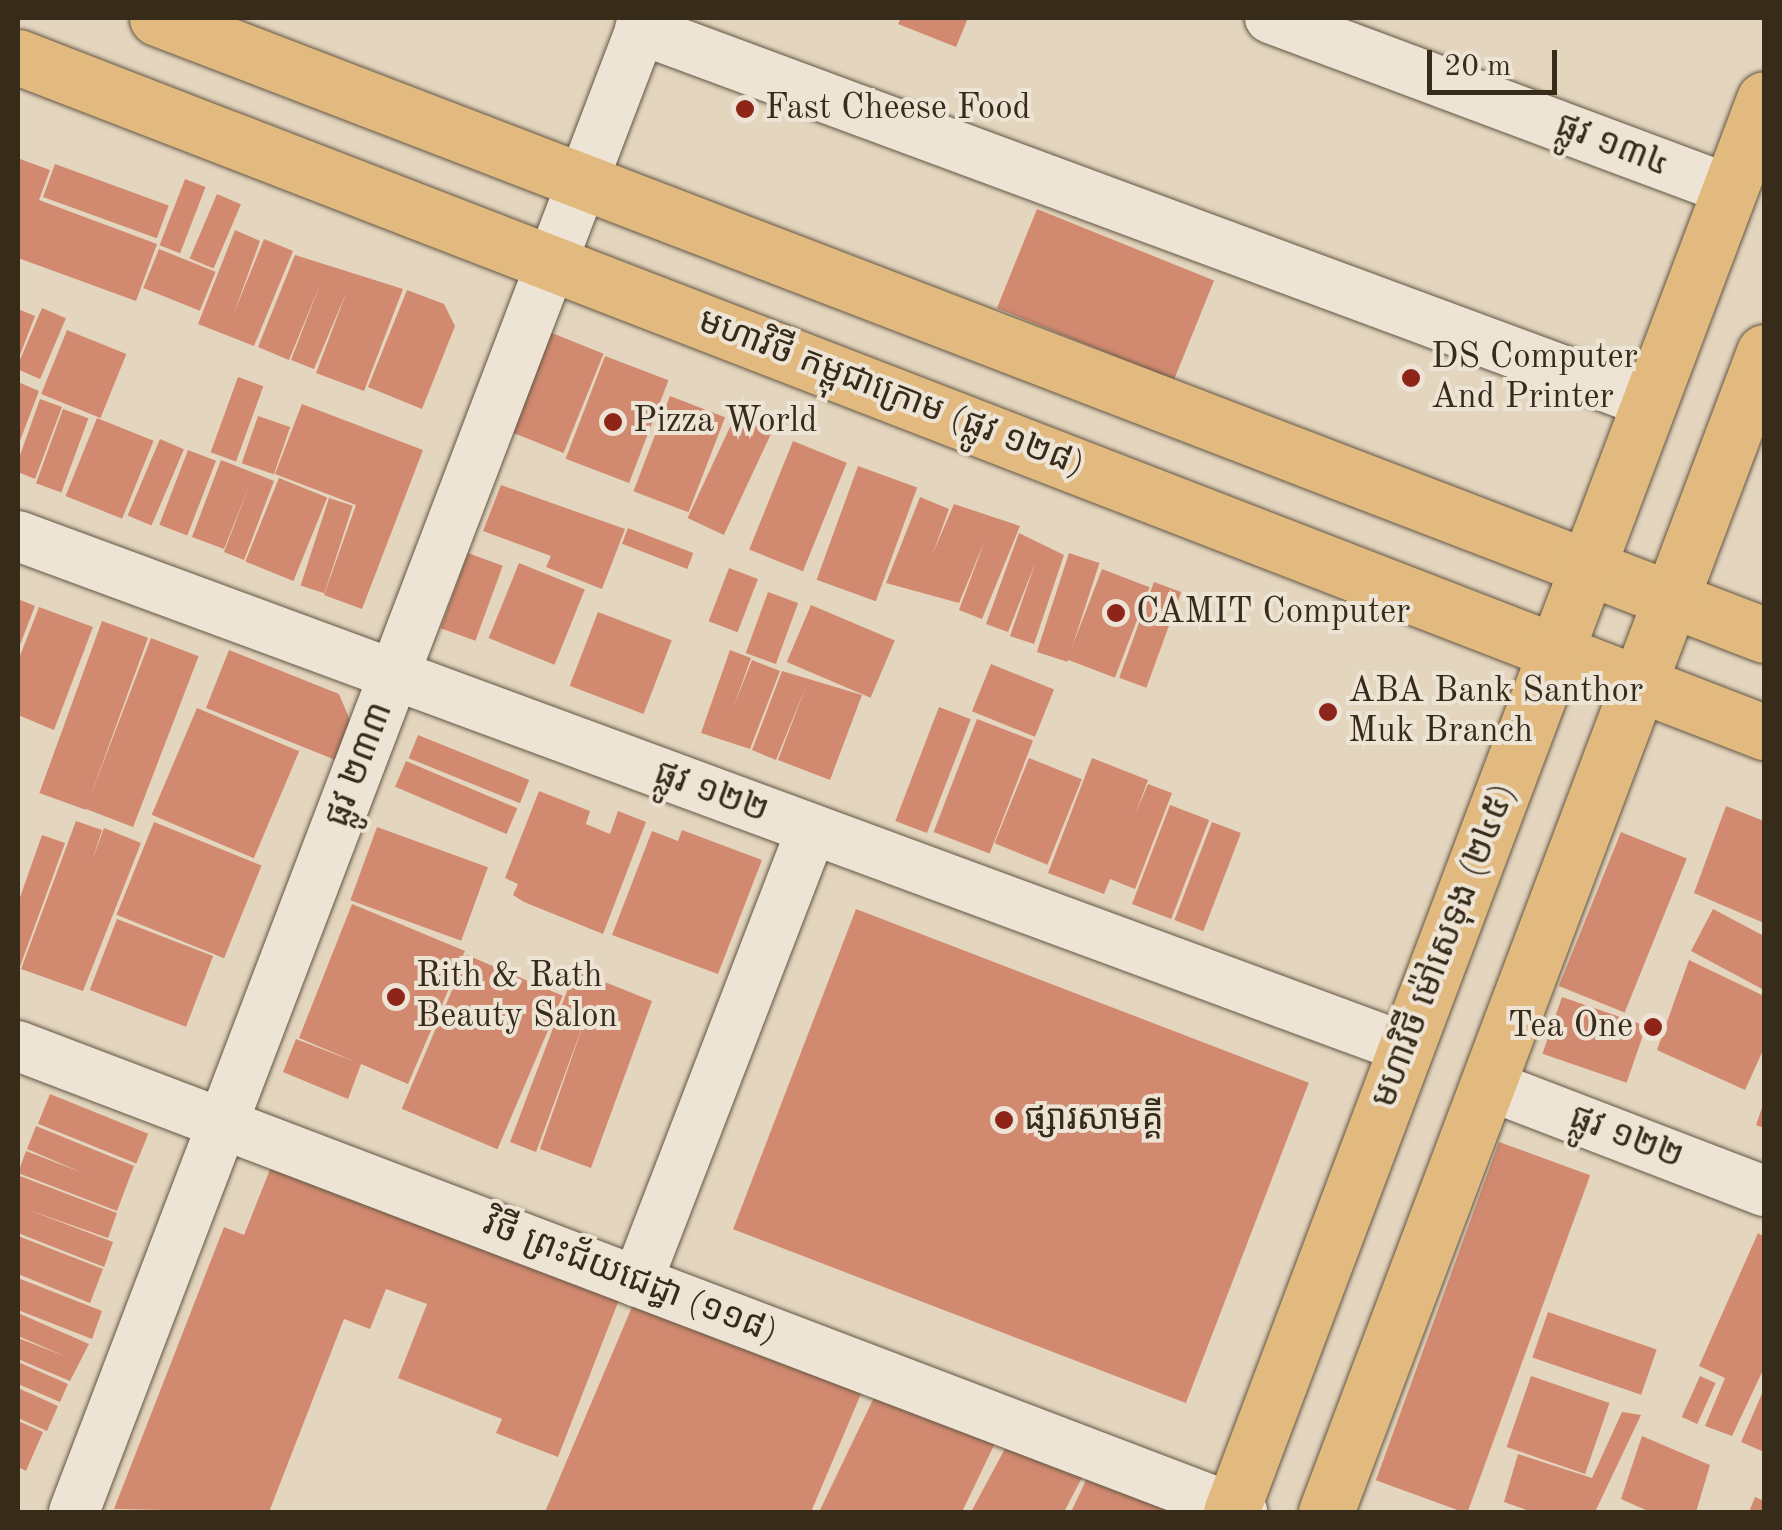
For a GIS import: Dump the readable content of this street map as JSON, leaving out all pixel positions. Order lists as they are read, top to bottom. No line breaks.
{"streets":{"main road":["មហាវិថី កម្ពុជាក្រោម (ផ្លូវ ១២៨)","មហាវិថី ម៉ៅសេទុង (២៤៥)"],"street":["ផ្លូវ ១៣៤","ផ្លូវ ២៣៣","ផ្លូវ ១២២","វិថី ព្រះជ័យជេដ្ធា (១១៨)"]},"crossings":[["ផ្លូវ ១៣៤","មហាវិថី ម៉ៅសេទុង (២៤៥)"],["មហាវិថី កម្ពុជាក្រោម (ផ្លូវ ១២៨)","ផ្លូវ ២៣៣"],["មហាវិថី កម្ពុជាក្រោម (ផ្លូវ ១២៨)","មហាវិថី ម៉ៅសេទុង (២៤៥)"],["ផ្លូវ ២៣៣","ផ្លូវ ១២២"],["ផ្លូវ ២៣៣","វិថី ព្រះជ័យជេដ្ធា (១១៨)"],["ផ្លូវ ១២២","មហាវិថី ម៉ៅសេទុង (២៤៥)"],["មហាវិថី ម៉ៅសេទុង (២៤៥)","វិថី ព្រះជ័យជេដ្ធា (១១៨)"]],"places":["Fast Cheese Food","DS Computer And Printer","Pizza World","CAMIT Computer","ABA Bank Santhor Muk Branch","Rith & Rath Beauty Salon","Tea One","ផ្សារសាមគ្គី"],"scale_bar":"20 m"}
